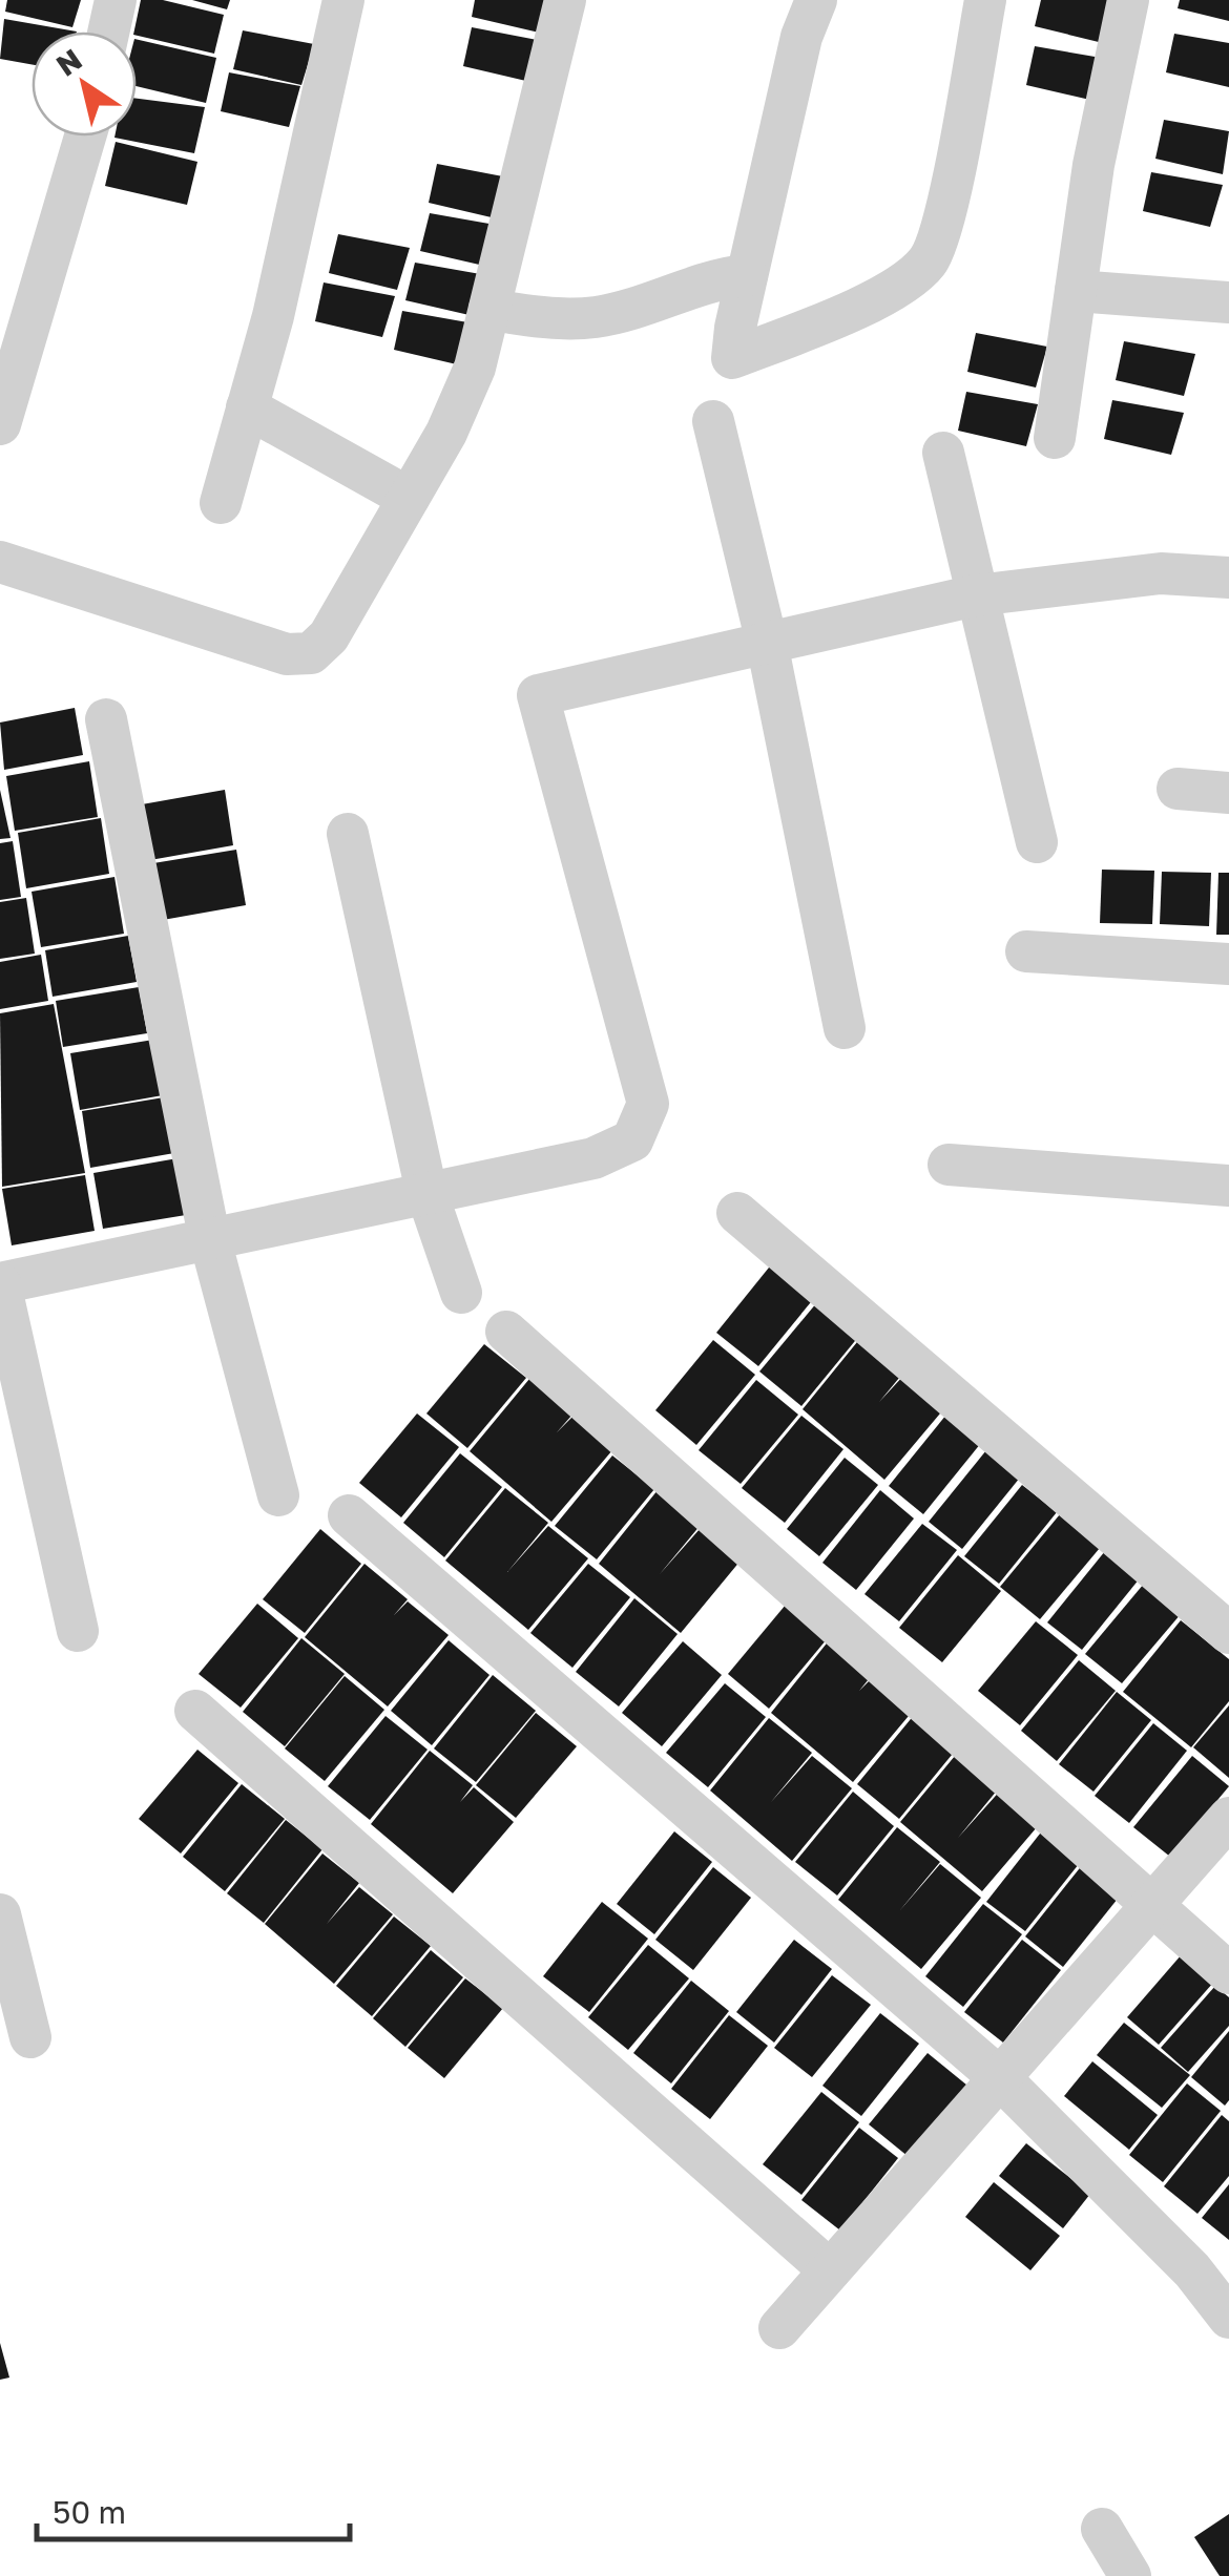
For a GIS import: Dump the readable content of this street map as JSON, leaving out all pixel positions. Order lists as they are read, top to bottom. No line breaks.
{"scale_bar":"50 m","north":"top left"}
